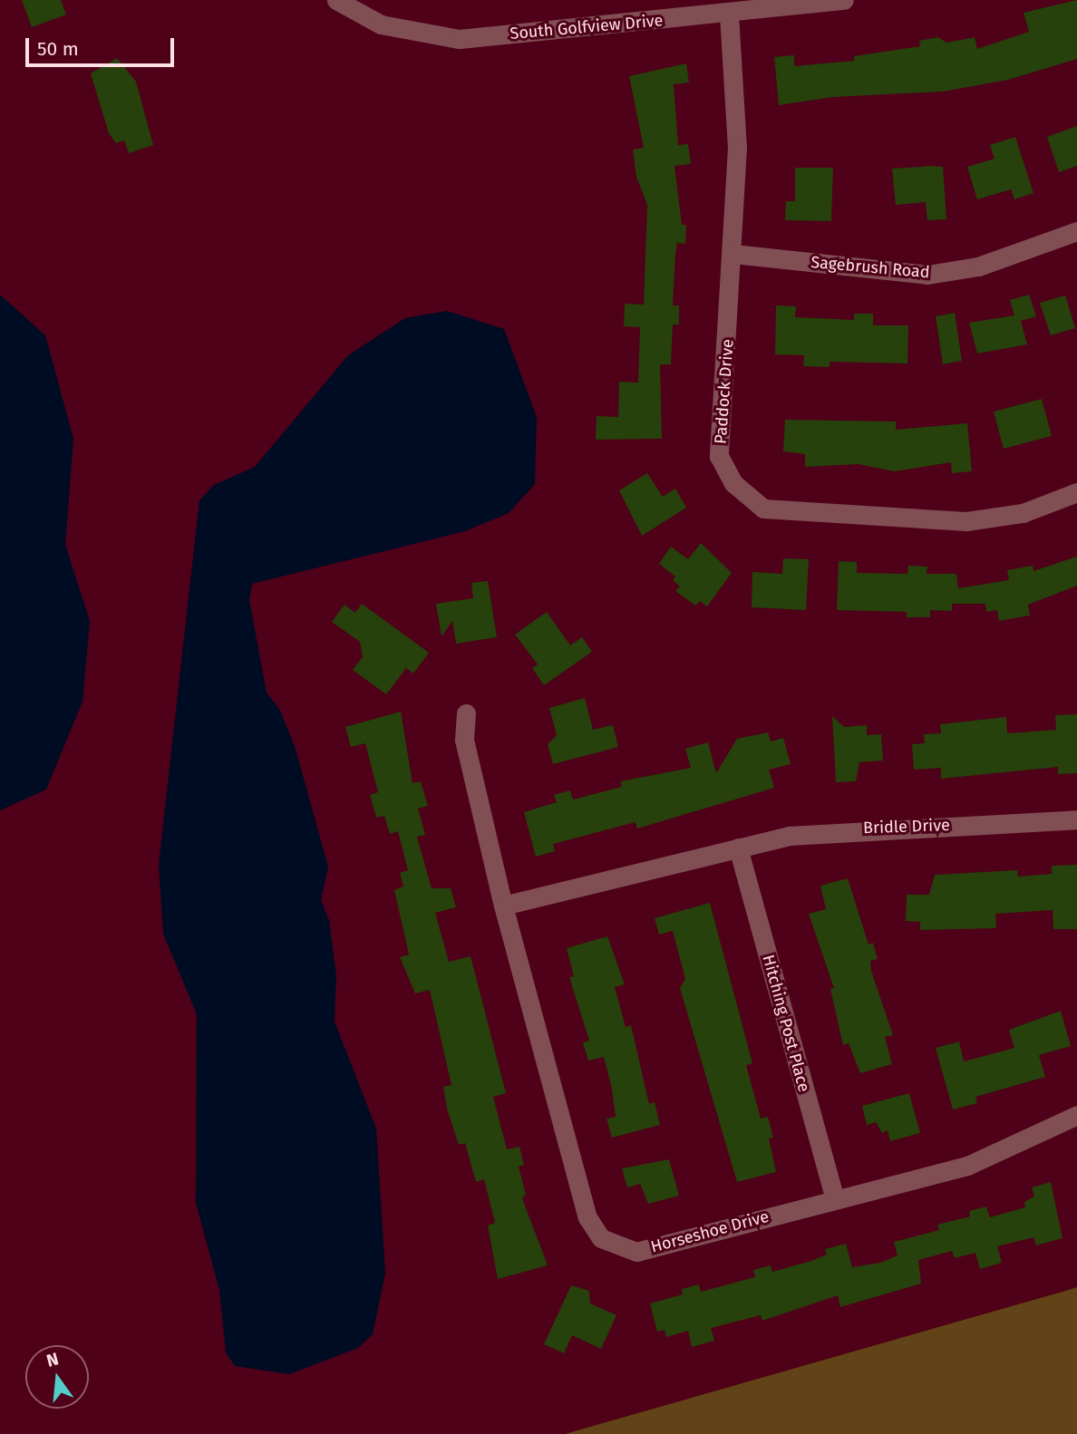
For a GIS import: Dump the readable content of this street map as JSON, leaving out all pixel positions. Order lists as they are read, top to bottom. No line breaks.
{"streets":{"street":["South Golfview Drive","Sagebrush Road","Paddock Drive","Bridle Drive","Hitching Post Place","Horseshoe Drive"]},"crossings":[["South Golfview Drive","Paddock Drive"],["Sagebrush Road","Paddock Drive"],["Bridle Drive","Hitching Post Place"],["Hitching Post Place","Horseshoe Drive"]],"scale_bar":"50 m","north":"top"}
